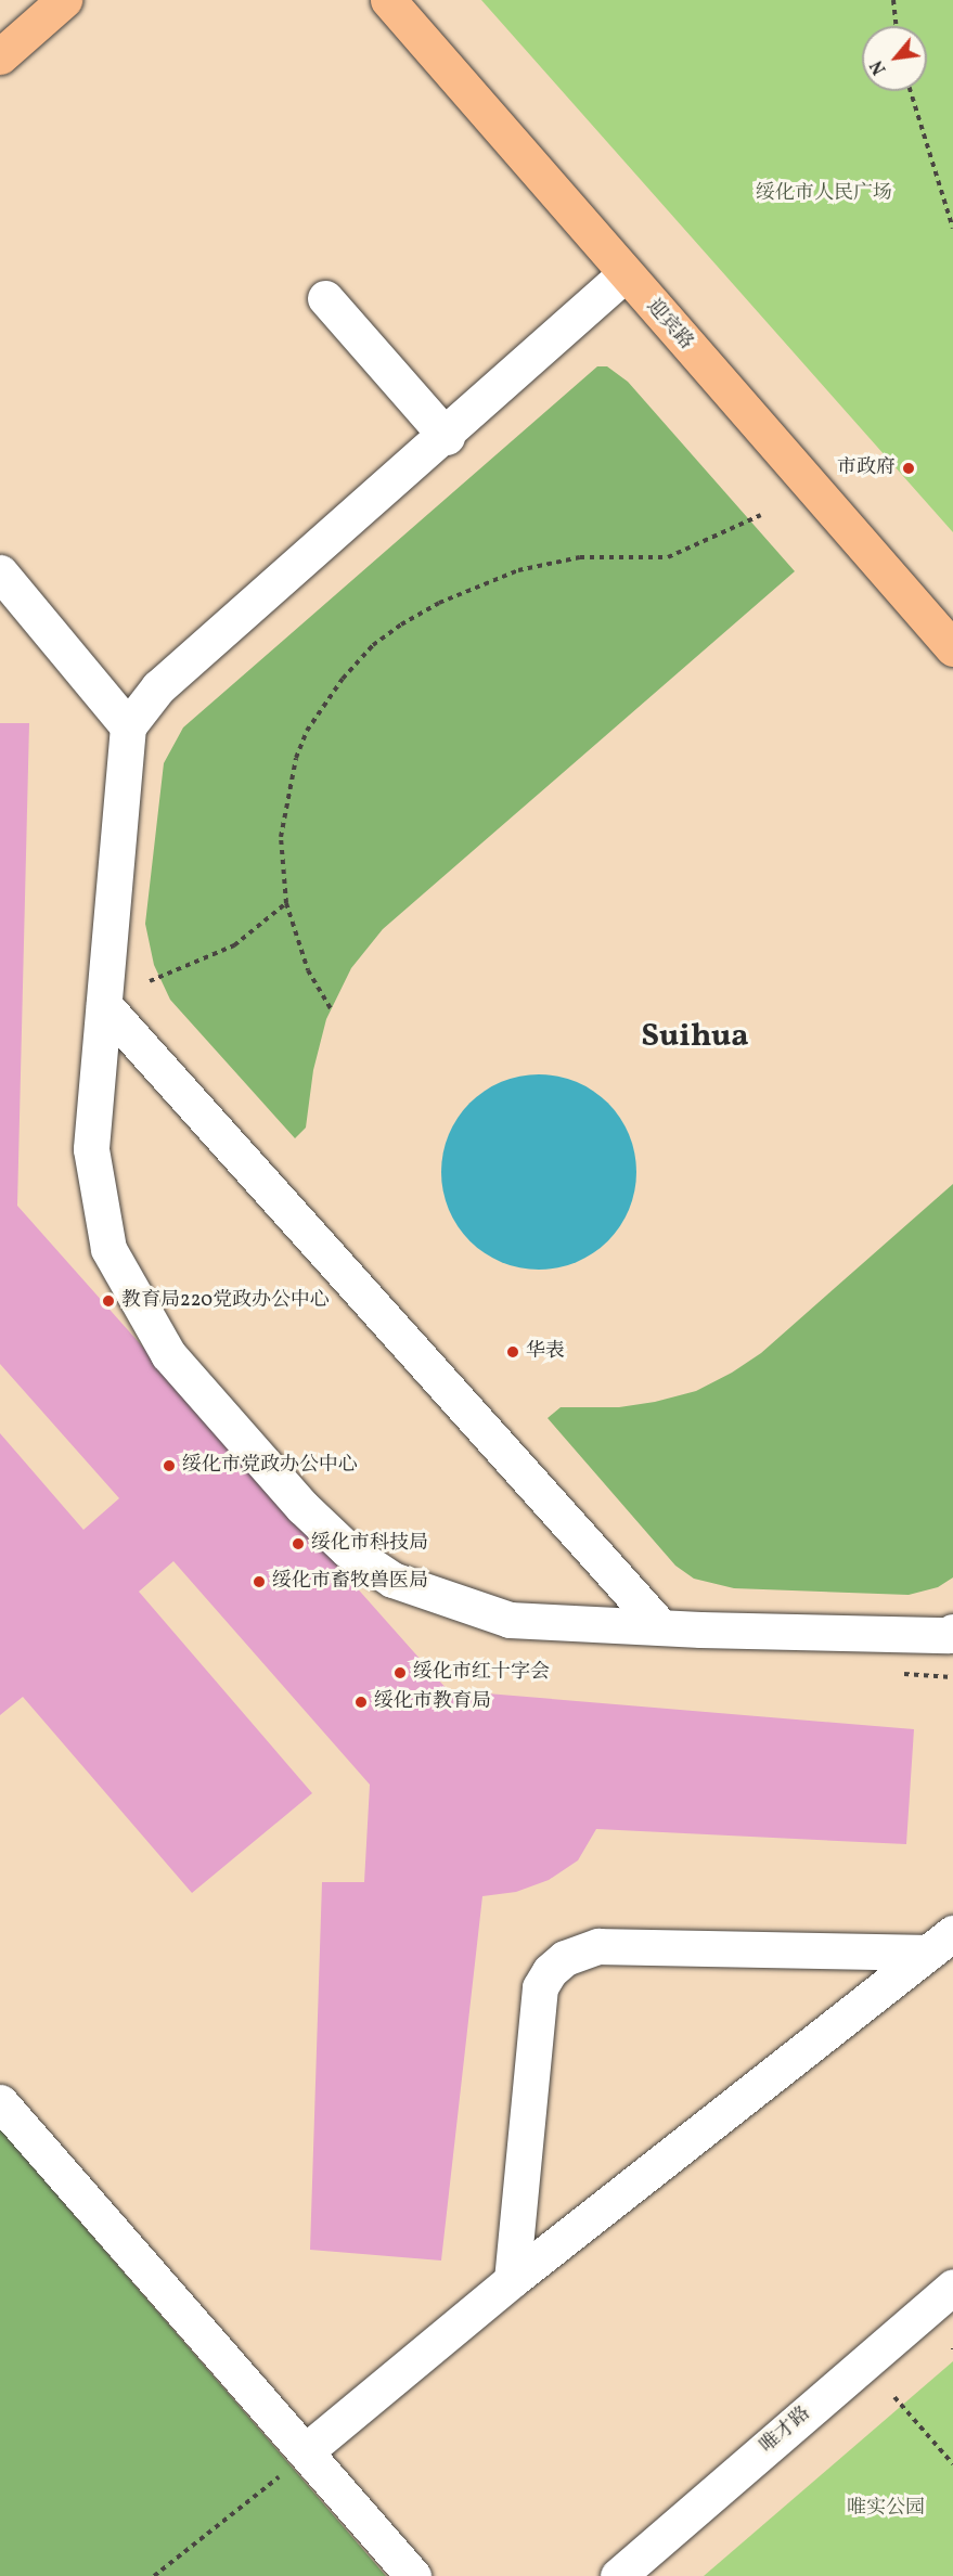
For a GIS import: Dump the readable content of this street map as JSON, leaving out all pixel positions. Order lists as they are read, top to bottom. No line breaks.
{"streets":{"main road":["迎宾路"],"street":["唯才路"]},"districts":["Suihua"],"parks":["绥化市人民广场","唯实公园"],"places":["市政府","教育局220党政办公中心","华表","绥化市党政办公中心","绥化市科技局","绥化市畜牧兽医局","绥化市红十字会","绥化市教育局"],"north":"bottom left"}
